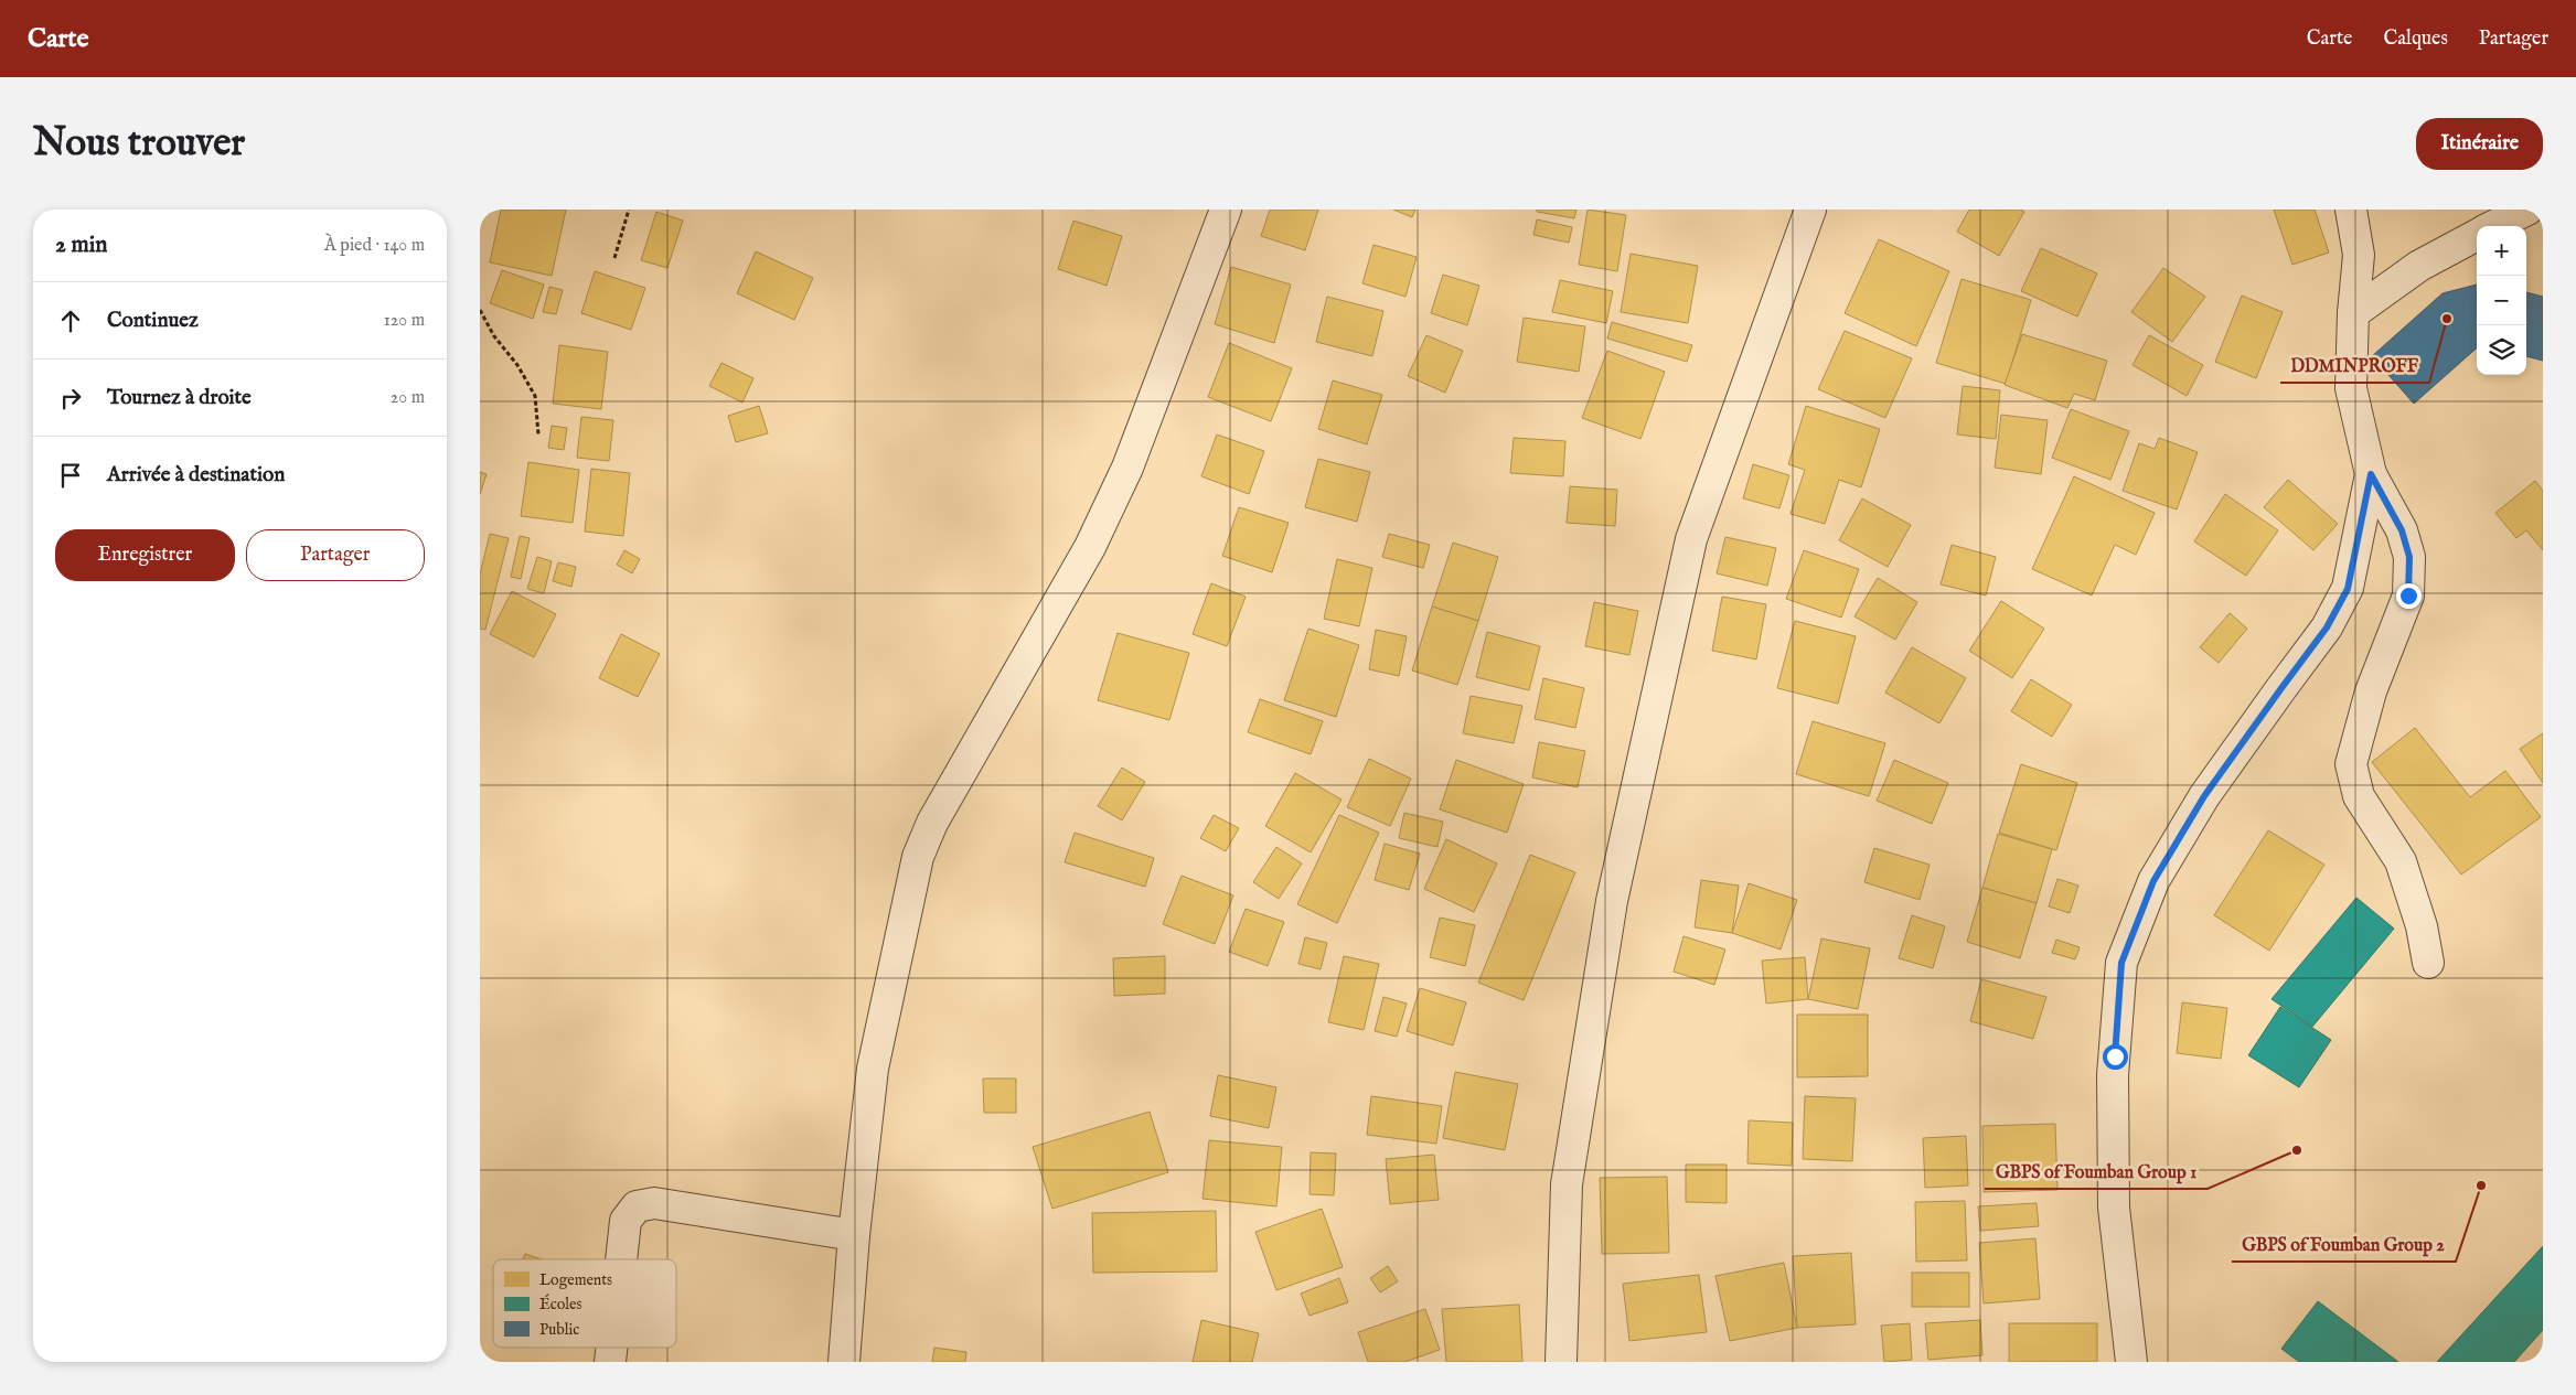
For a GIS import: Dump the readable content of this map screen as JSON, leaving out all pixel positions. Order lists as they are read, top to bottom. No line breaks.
{"places":["DDMINPROFF","GBPS of Foumban Group 1","GBPS of Foumban Group 2"],"legend":["Logements","Écoles","Public"],"page":{"header":"Carte","nav":["Carte","Calques","Partager"],"buttons":["Itinéraire",["Enregistrer","Partager"]],"title":"Nous trouver","heading":["2 min","À pied · 140 m"],"map_buttons":["+","−"],"list":[["Continuez","120 m"],["Tournez à droite","20 m"],"Arrivée à destination"]}}
